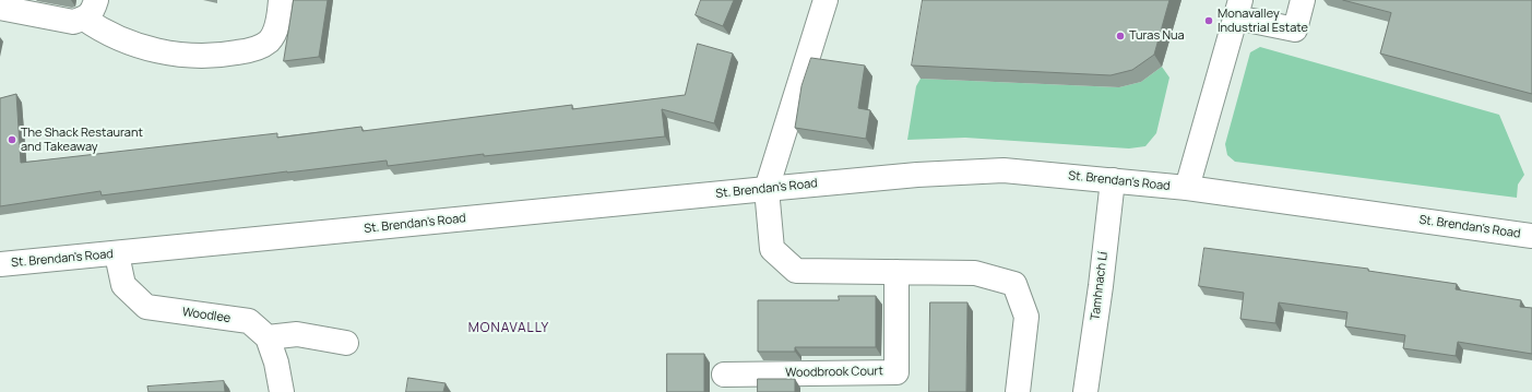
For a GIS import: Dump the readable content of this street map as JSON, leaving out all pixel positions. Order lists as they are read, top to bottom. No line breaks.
{"streets":{"street":["St. Brendan's Road","Tamhnach Lí","Woodlee","Woodbrook Court"]},"crossings":[["St. Brendan's Road","Tamhnach Lí"],["St. Brendan's Road","Woodlee"]],"districts":["MONAVALLY"],"places":["Monavalley Industrial Estate","Turas Nua","The Shack Restaurant and Takeaway"]}
